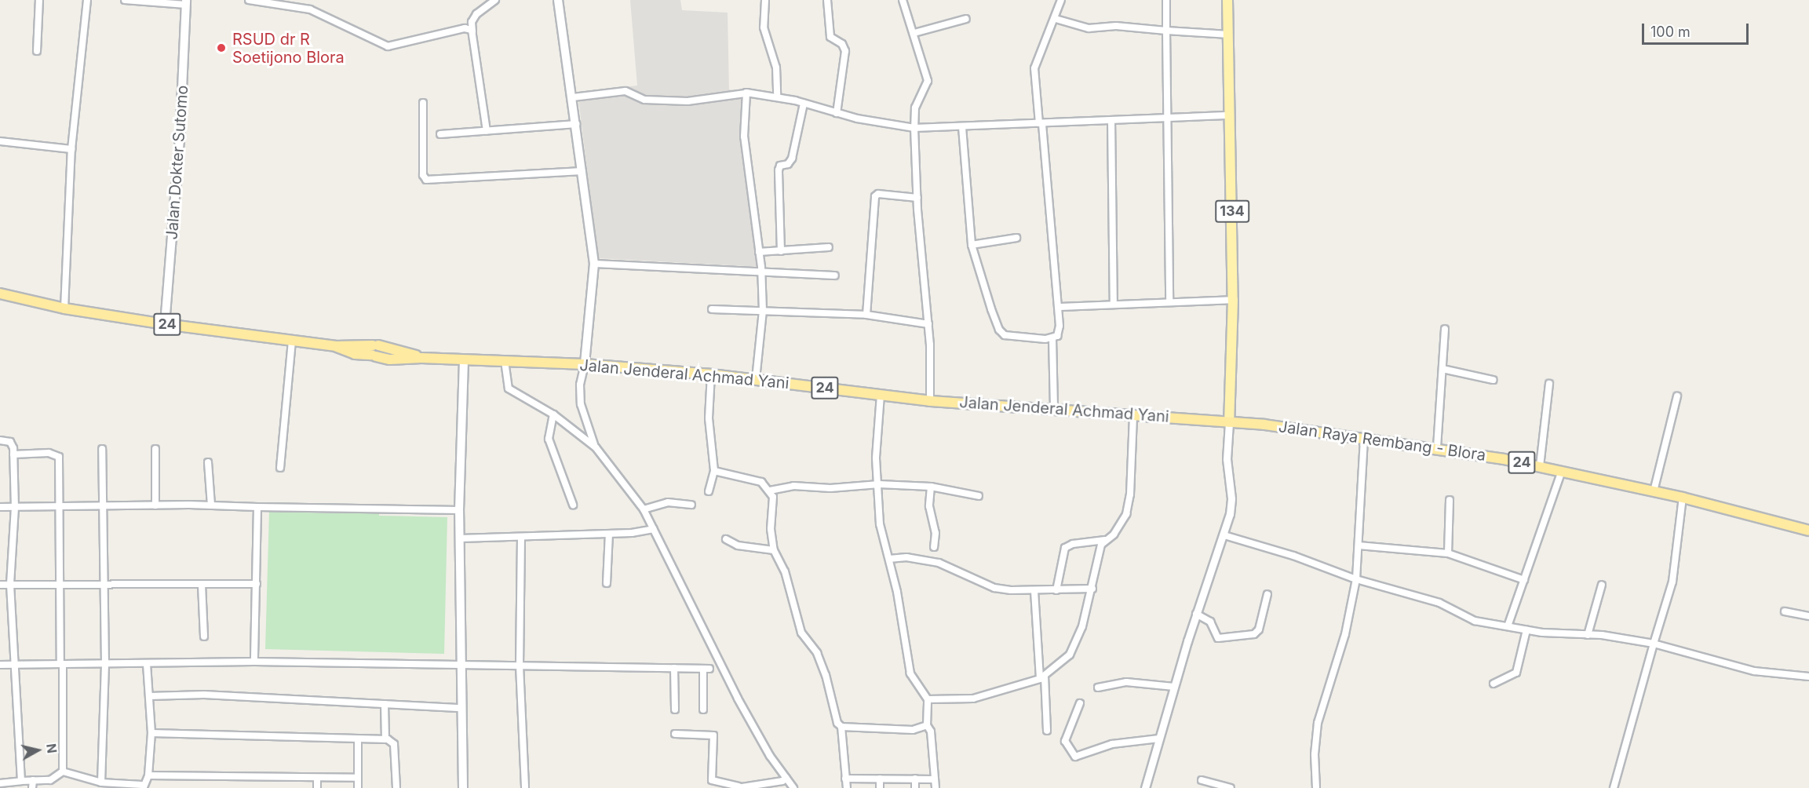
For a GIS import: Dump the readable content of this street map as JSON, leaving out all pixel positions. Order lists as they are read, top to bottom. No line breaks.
{"streets":{"highway":["24","Jalan Jenderal Achmad Yani","Jalan Raya Rembang - Blora"],"main road":["Jalan Dokter Sutomo","134"]},"crossings":[["Jalan Dokter Sutomo","Jalan Jenderal Achmad Yani"],["134","Jalan Jenderal Achmad Yani"],["134","Jalan Raya Rembang - Blora"],["Jalan Jenderal Achmad Yani","Jalan Raya Rembang - Blora"]],"places":["RSUD dr R Soetijono Blora"],"scale_bar":"100 m","north":"right"}
